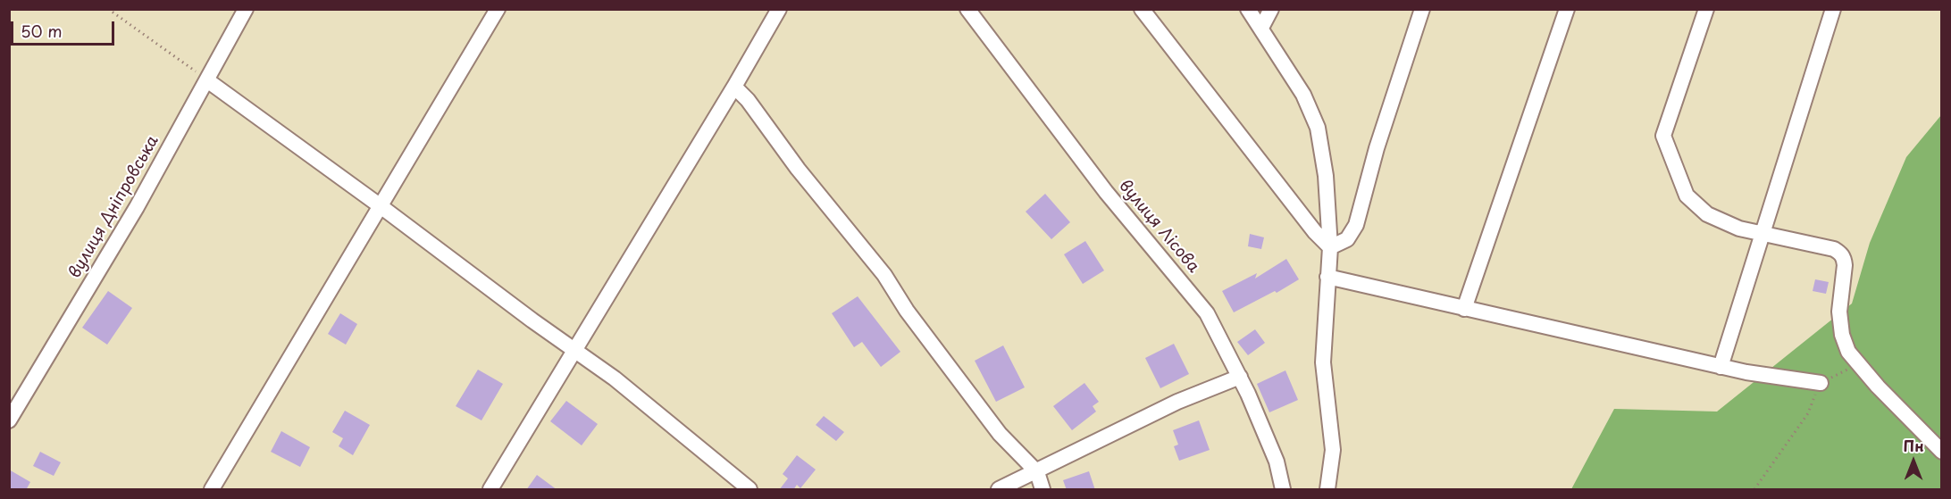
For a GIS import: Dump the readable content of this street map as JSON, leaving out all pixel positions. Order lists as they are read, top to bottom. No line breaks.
{"streets":{"street":["вулиця Дніпровська","вулиця Лісова"]},"scale_bar":"50 m","north":"top"}
